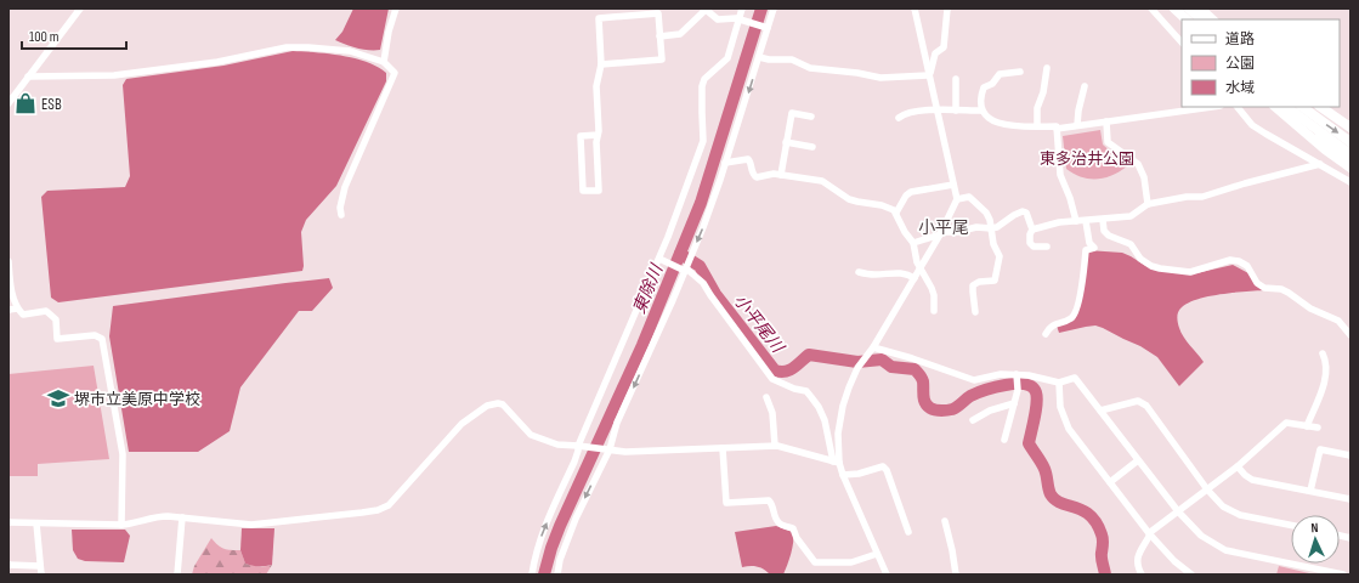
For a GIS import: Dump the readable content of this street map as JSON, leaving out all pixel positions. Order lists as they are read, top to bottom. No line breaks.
{"districts":["小平尾"],"water":["東除川","小平尾川"],"parks":["東多治井公園"],"places":{"shop":["ESB"],"school or university":["堺市立美原中学校"]},"legend":["道路","公園","水域"],"scale_bar":"100 m","north":"top"}
